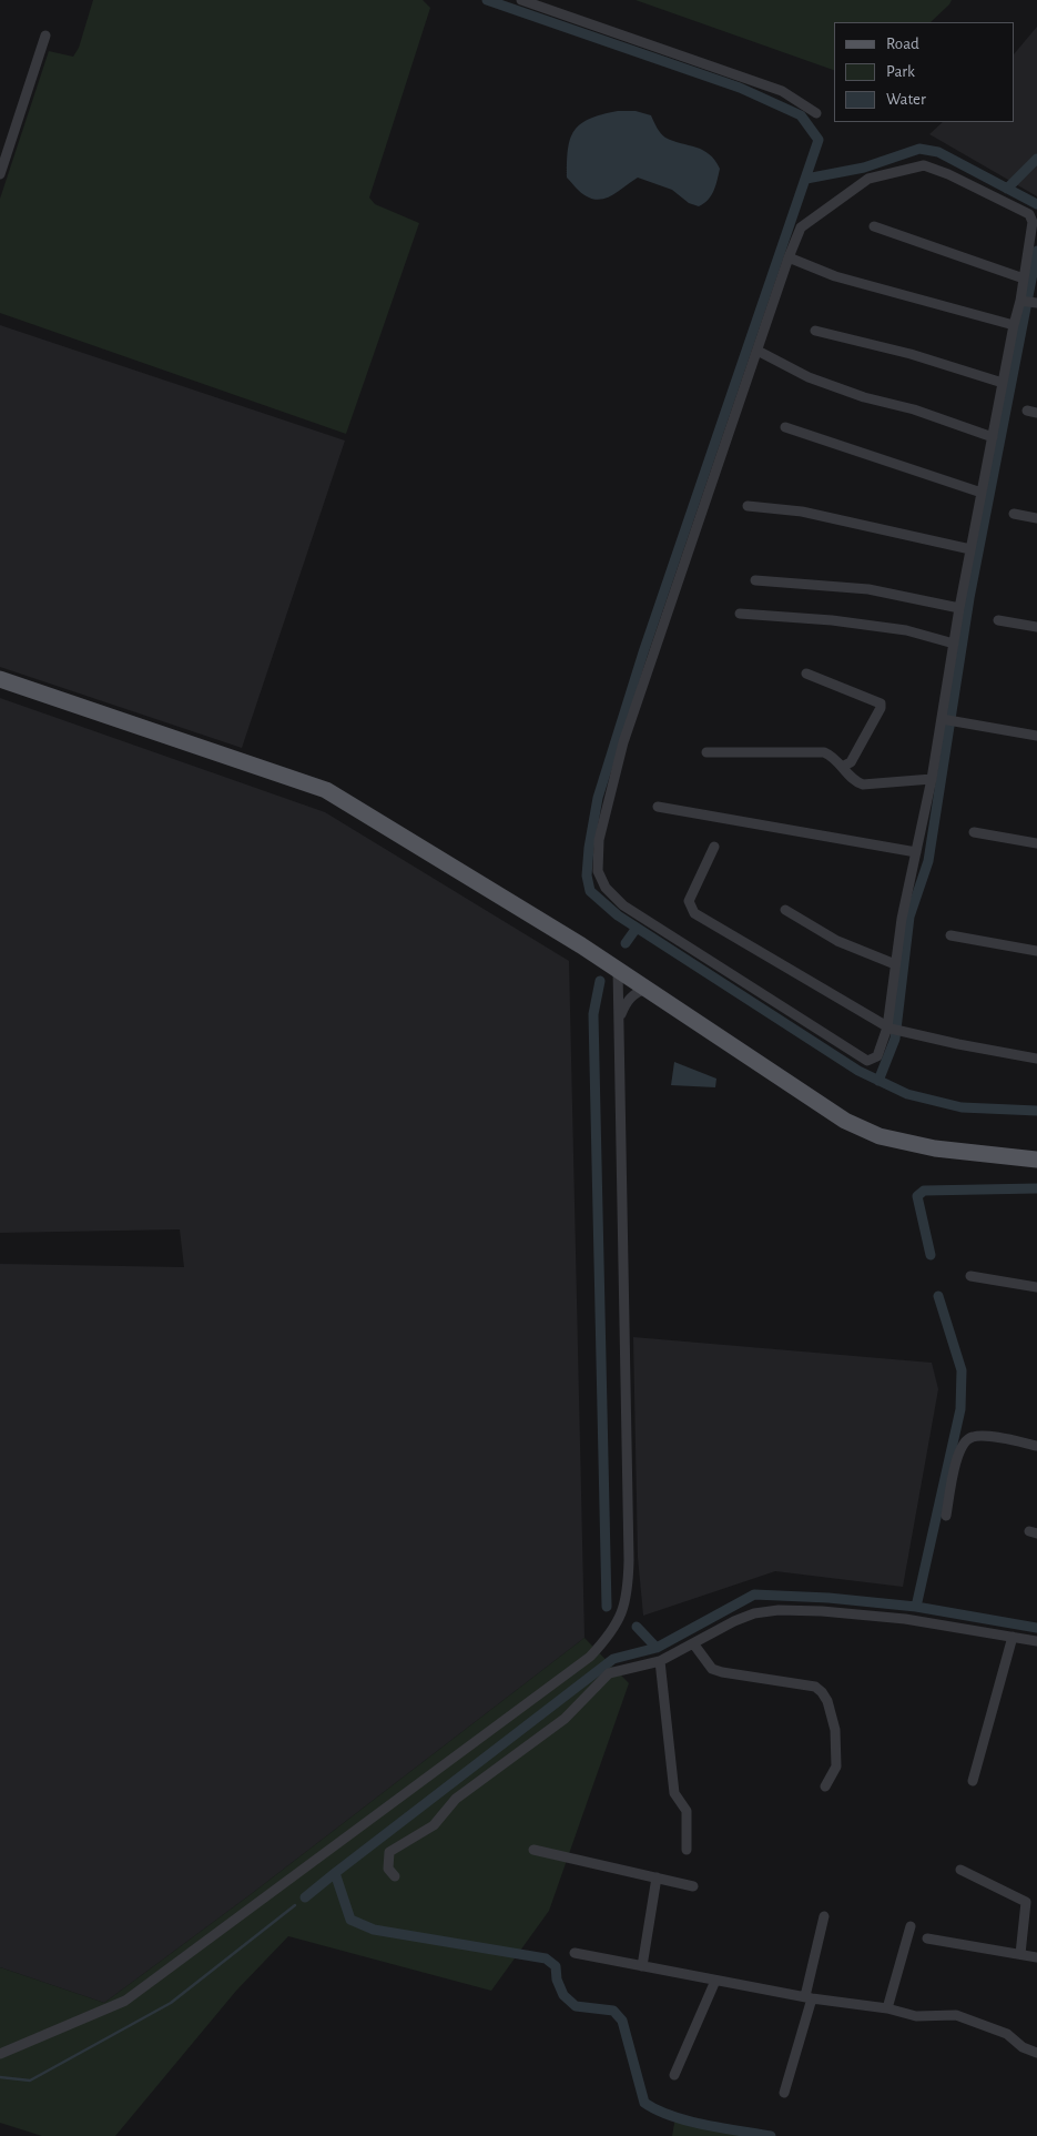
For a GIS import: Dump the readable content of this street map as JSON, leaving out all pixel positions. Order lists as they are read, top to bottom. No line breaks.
{"legend":["Road","Park","Water"]}
